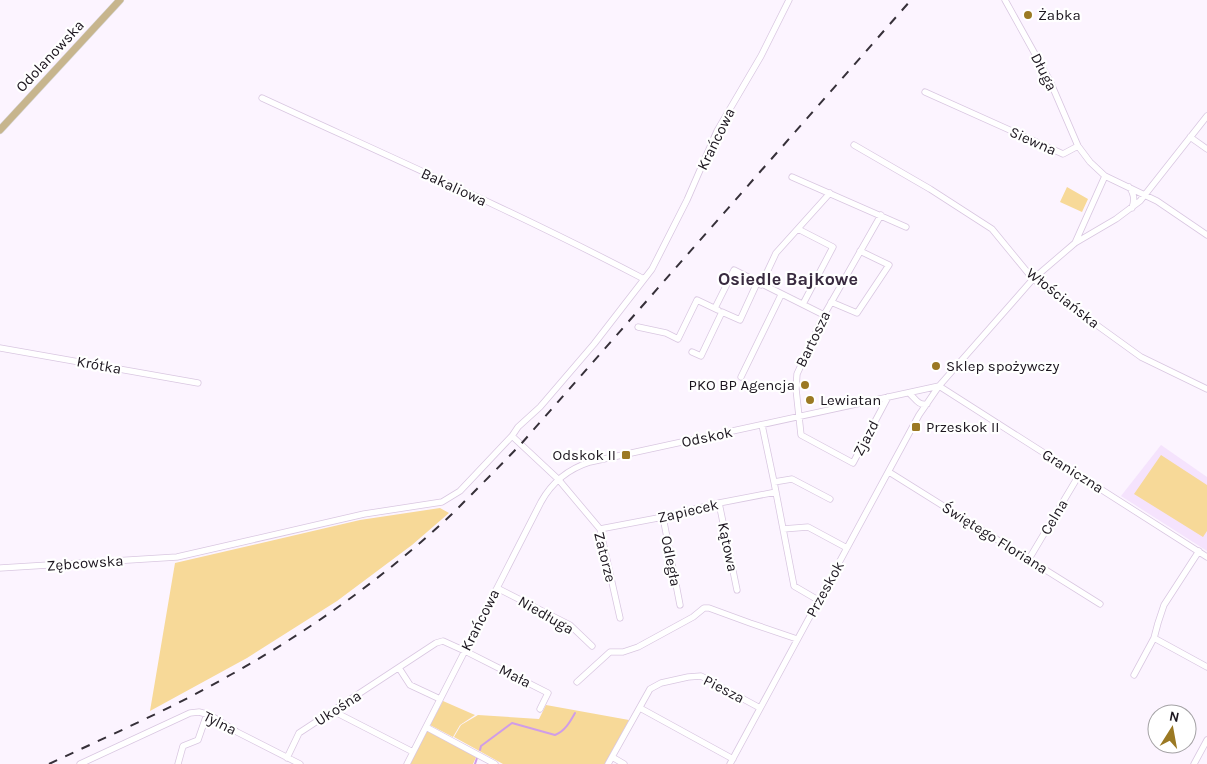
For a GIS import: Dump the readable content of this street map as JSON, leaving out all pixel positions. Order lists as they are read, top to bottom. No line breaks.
{"streets":{"main road":["Odolanowska"],"street":["Długa","Krańcowa","Siewna","Bakaliowa","Włościańska","Bartosza","Krótka","Odskok","Zjazd","Graniczna","Zapiecek","Celna","Świętego Floriana","Kątowa","Zatorze","Odległa","Zębcowska","Przeskok","Niedługa","Mała","Piesza","Ukośna","Tylna"]},"crossings":[["Długa","Siewna"],["Krańcowa","Bakaliowa"],["Krańcowa","Odskok"],["Krańcowa","Zatorze"],["Krańcowa","Zębcowska"],["Krańcowa","Niedługa"],["Krańcowa","Mała"],["Krańcowa","Ukośna"],["Siewna","Przeskok"],["Włościańska","Przeskok"],["Bartosza","Odskok"],["Bartosza","Zjazd"],["Odskok","Zjazd"],["Odskok","Graniczna"],["Odskok","Zatorze"],["Odskok","Przeskok"],["Graniczna","Celna"],["Graniczna","Przeskok"],["Zapiecek","Kątowa"],["Zapiecek","Zatorze"],["Zapiecek","Odległa"],["Celna","Świętego Floriana"],["Świętego Floriana","Przeskok"],["Przeskok","Piesza"],["Mała","Ukośna"],["Ukośna","Tylna"]],"districts":["Osiedle Bajkowe"],"places":{"other":["Żabka","Sklep spożywczy","PKO BP Agencja","Lewiatan"],"transit":["Przeskok II","Odskok II"]},"north":"top"}
